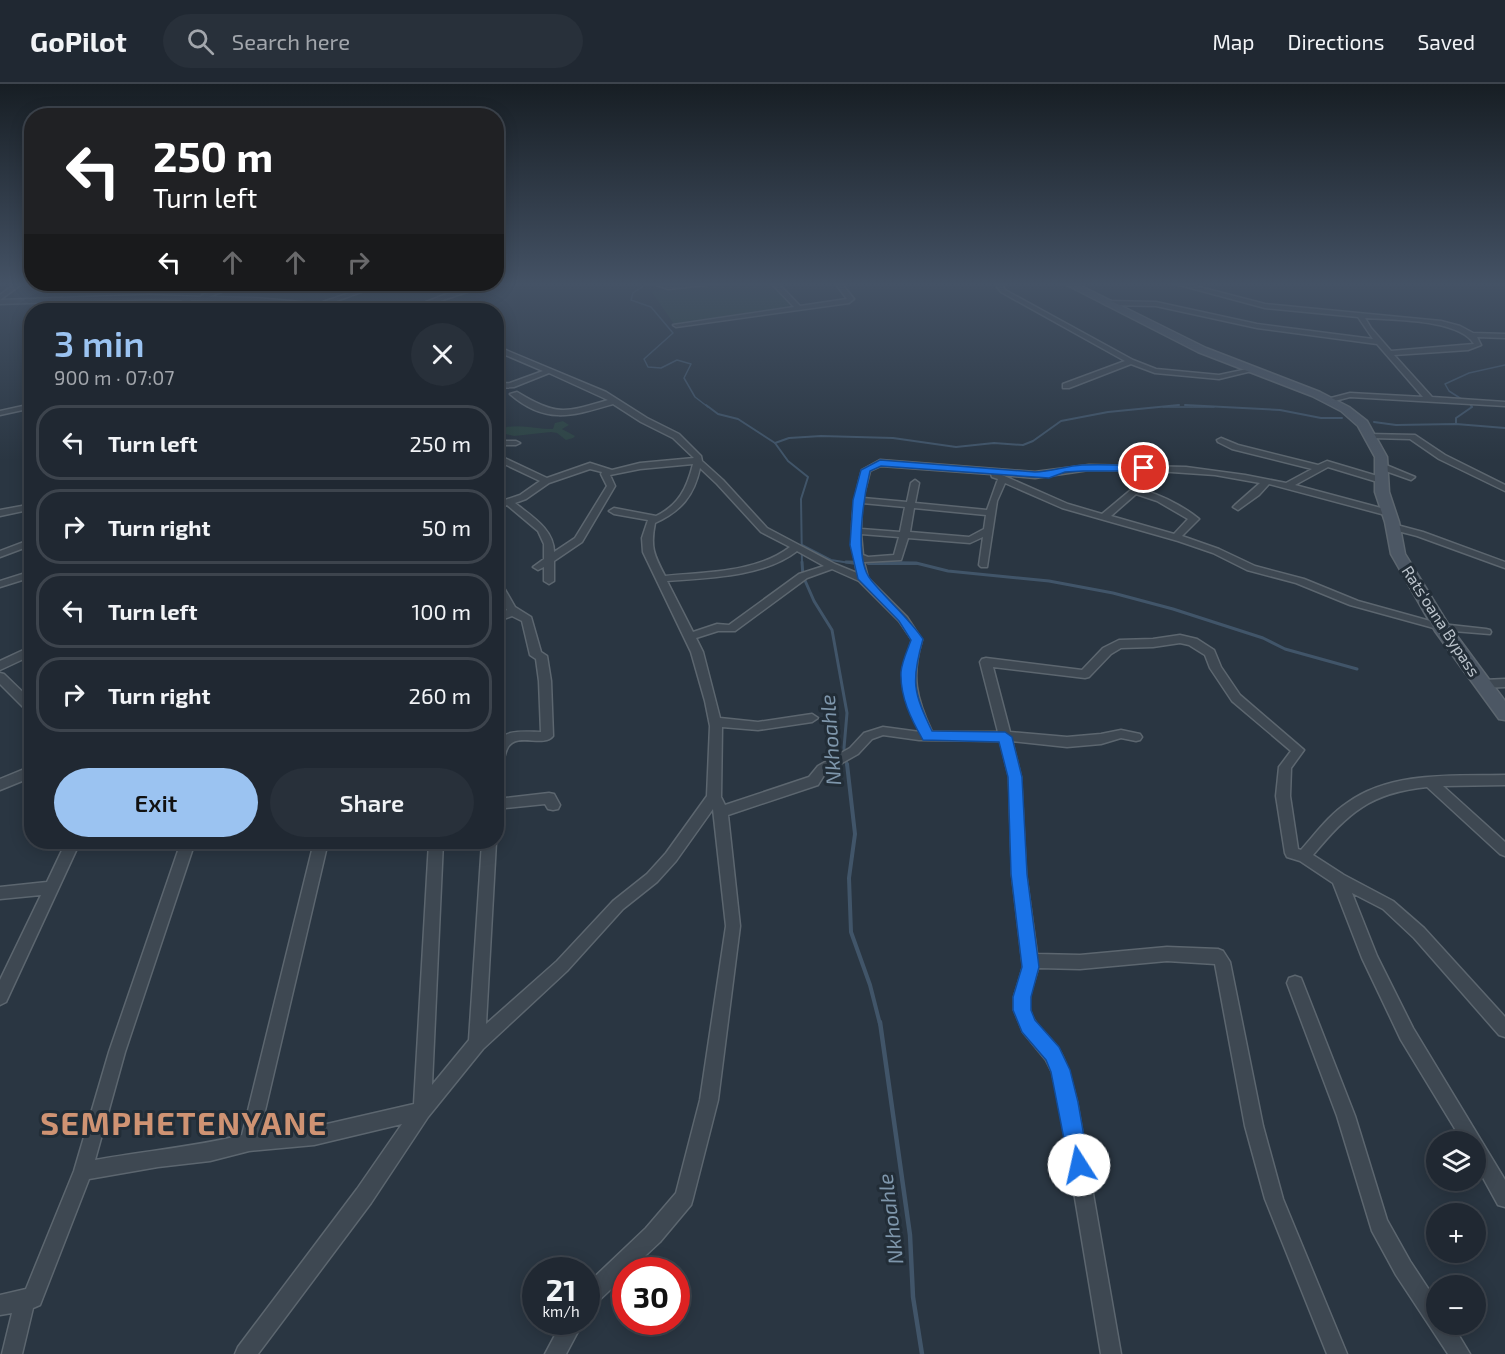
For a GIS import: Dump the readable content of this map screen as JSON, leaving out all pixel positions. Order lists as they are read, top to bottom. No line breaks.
{"streets":{"street":["Rats'oana Bypass"]},"districts":["SEMPHETENYANE"],"water":["Nkhoahle"],"page":{"header":"GoPilot","search":"Search here","nav":["Map","Directions","Saved"],"turn":["250 m","Turn left"],"heading":["3 min","900 m · 07:07"],"list":[{"name":"Turn left","value":"250 m"},{"name":"Turn right","value":"50 m"},{"name":"Turn left","value":"100 m"},{"name":"Turn right","value":"260 m"}],"buttons":["Exit","Share"],"map_buttons":["+","−"],"speed":"21 km/h","limit":"30"}}
